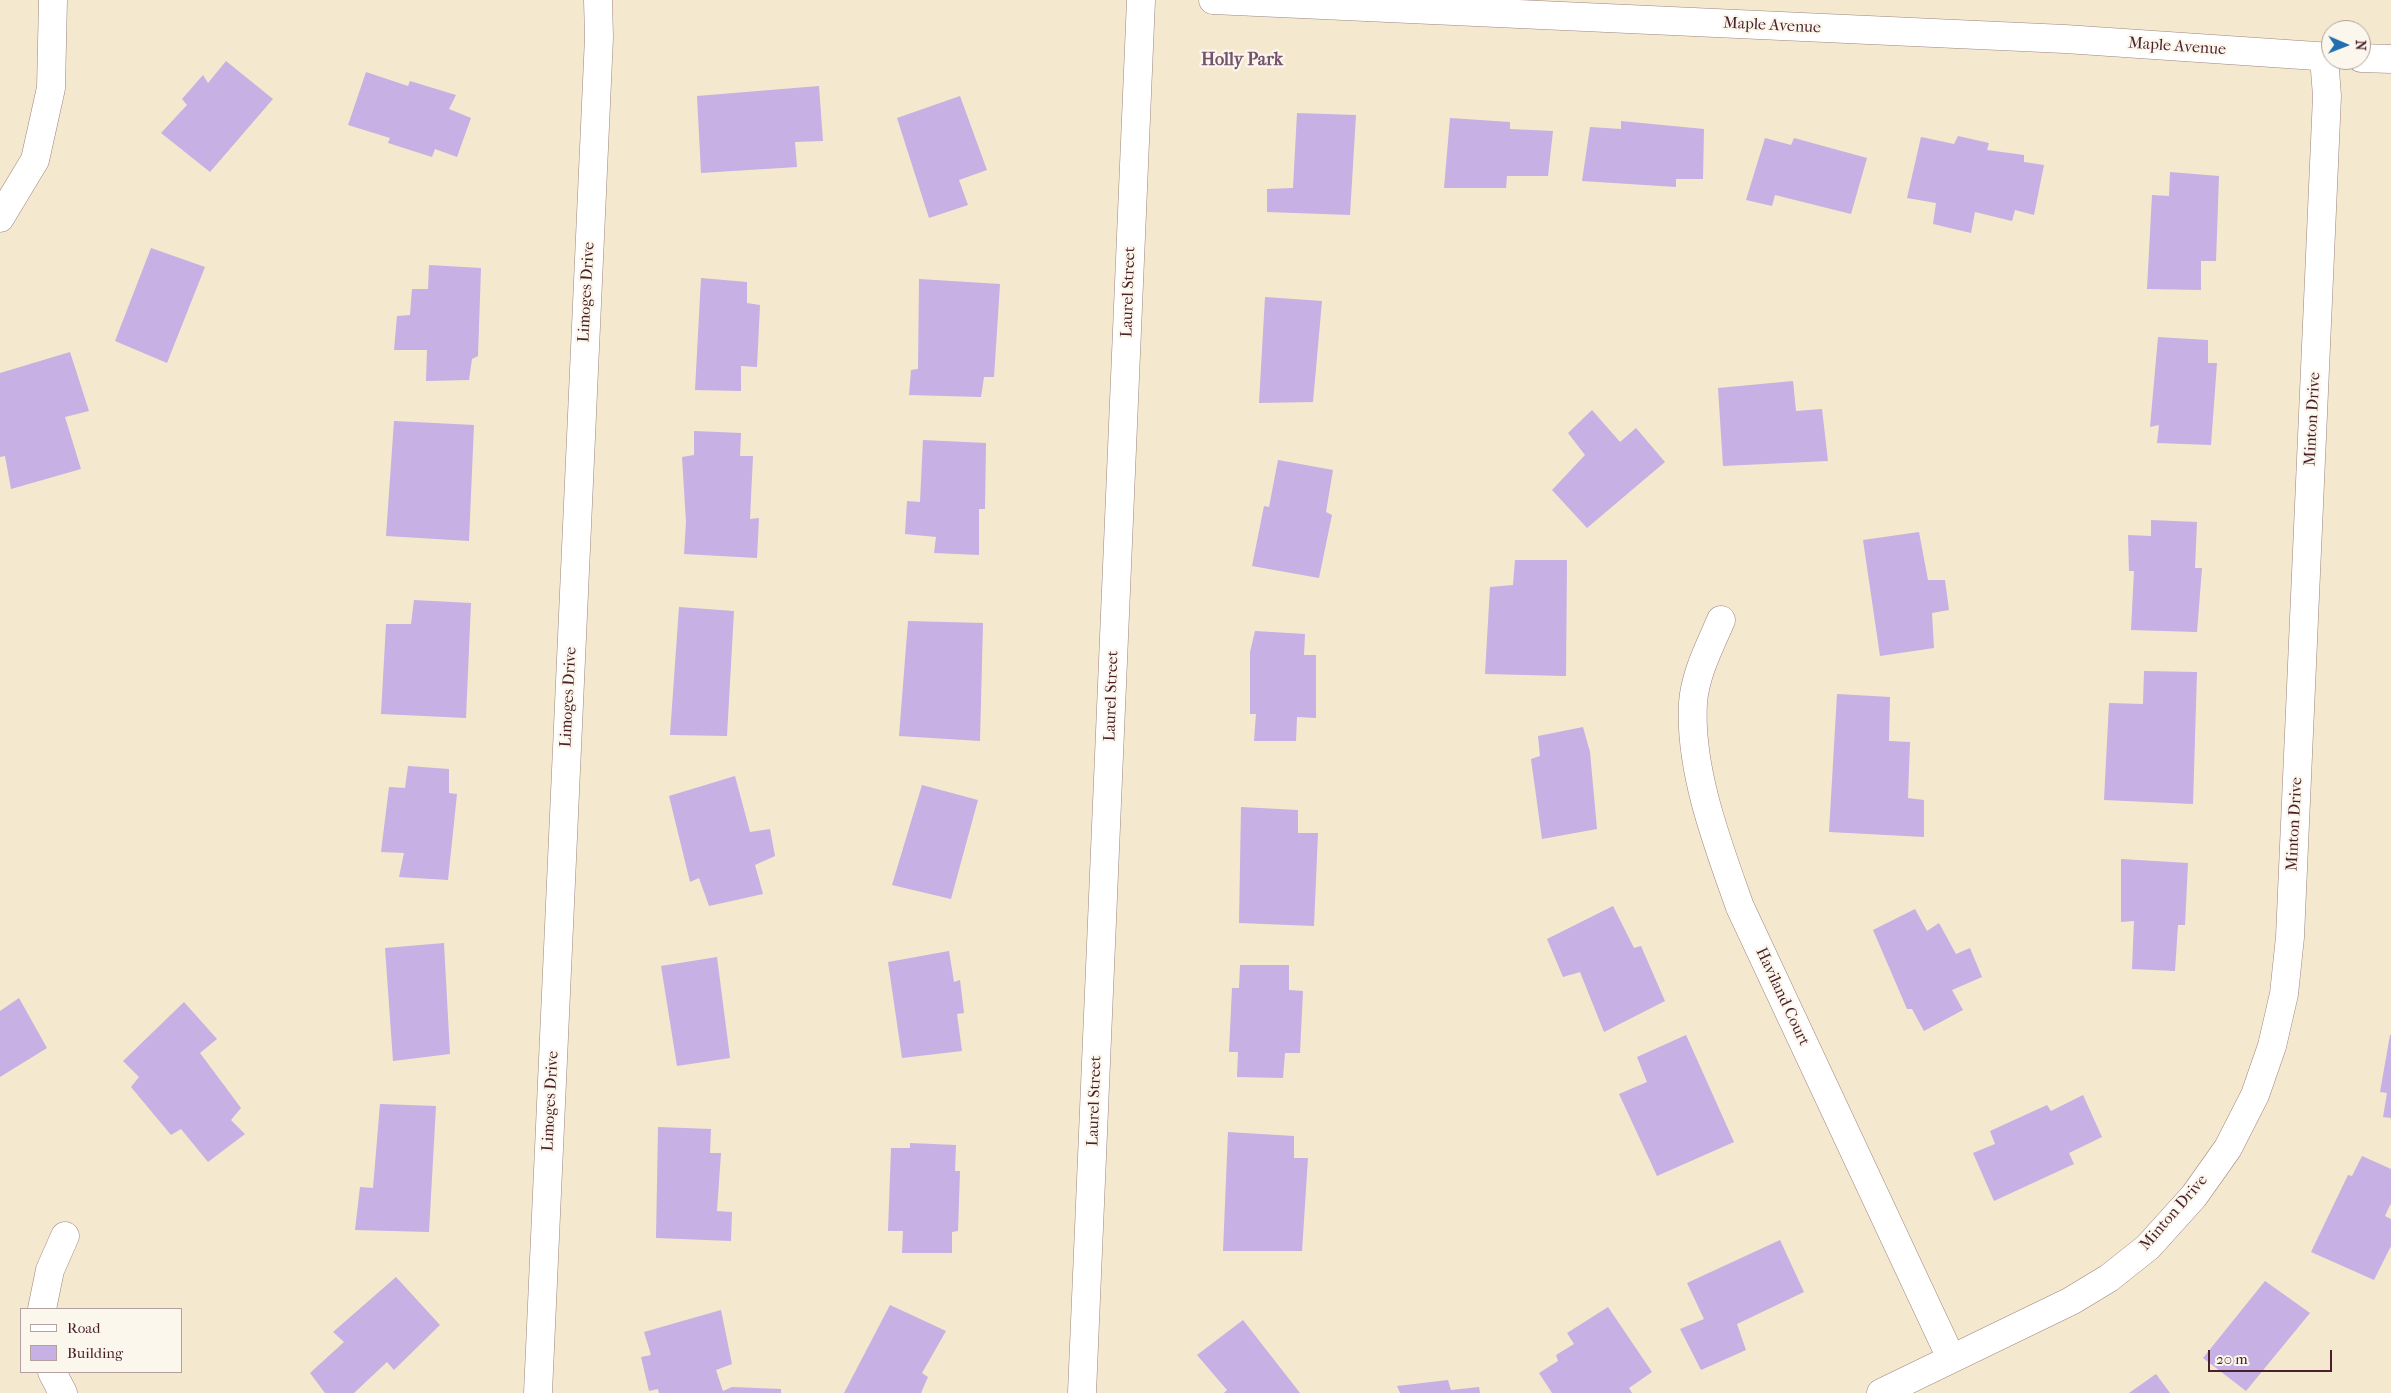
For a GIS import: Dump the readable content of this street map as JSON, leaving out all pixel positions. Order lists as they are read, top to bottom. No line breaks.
{"streets":{"street":["Maple Avenue","Limoges Drive","Laurel Street","Minton Drive","Haviland Court"]},"crossings":[["Minton Drive","Haviland Court"]],"districts":["Holly Park"],"legend":["Road","Building"],"scale_bar":"20 m","north":"right"}
